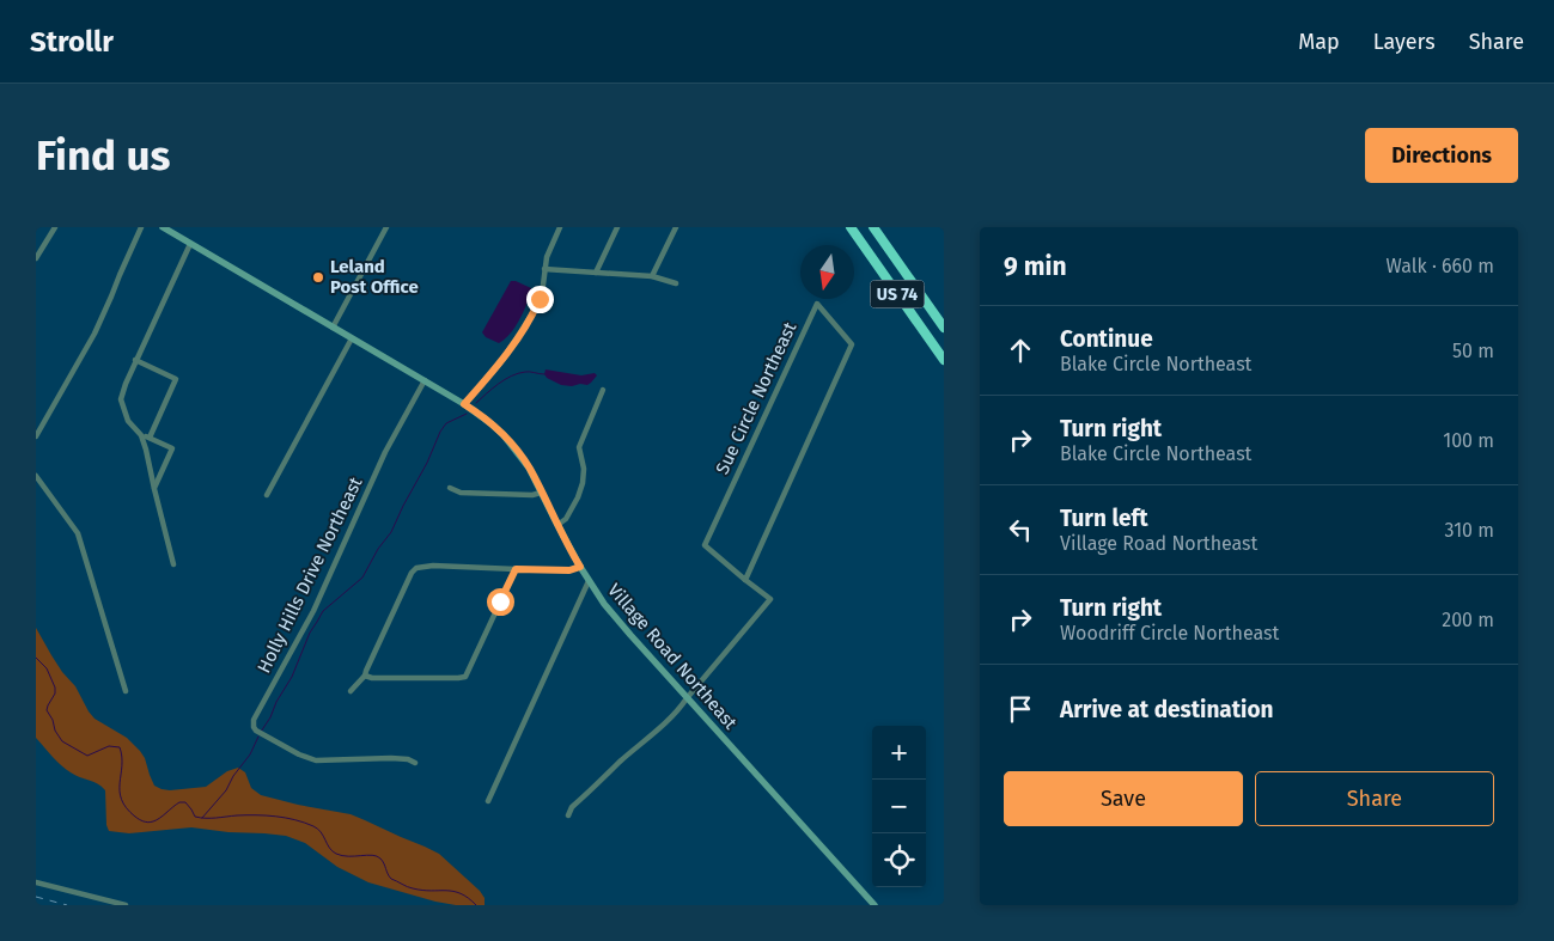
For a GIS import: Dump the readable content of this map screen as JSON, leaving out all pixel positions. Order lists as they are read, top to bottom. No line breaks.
{"streets":{"highway":["US 74"],"main road":["Village Road Northeast"],"street":["Sue Circle Northeast","Holly Hills Drive Northeast"]},"crossings":[["Sue Circle Northeast","Village Road Northeast"],["Holly Hills Drive Northeast","Village Road Northeast"]],"places":["Leland Post Office"],"north":"bottom","page":{"header":"Strollr","nav":["Map","Layers","Share"],"buttons":["Directions",["Save","Share"]],"title":"Find us","heading":["9 min","Walk · 660 m"],"list":[["Continue","Blake Circle Northeast","50 m"],["Turn right","Blake Circle Northeast","100 m"],["Turn left","Village Road Northeast","310 m"],["Turn right","Woodriff Circle Northeast","200 m"],"Arrive at destination"],"map_buttons":["+","−"]}}
